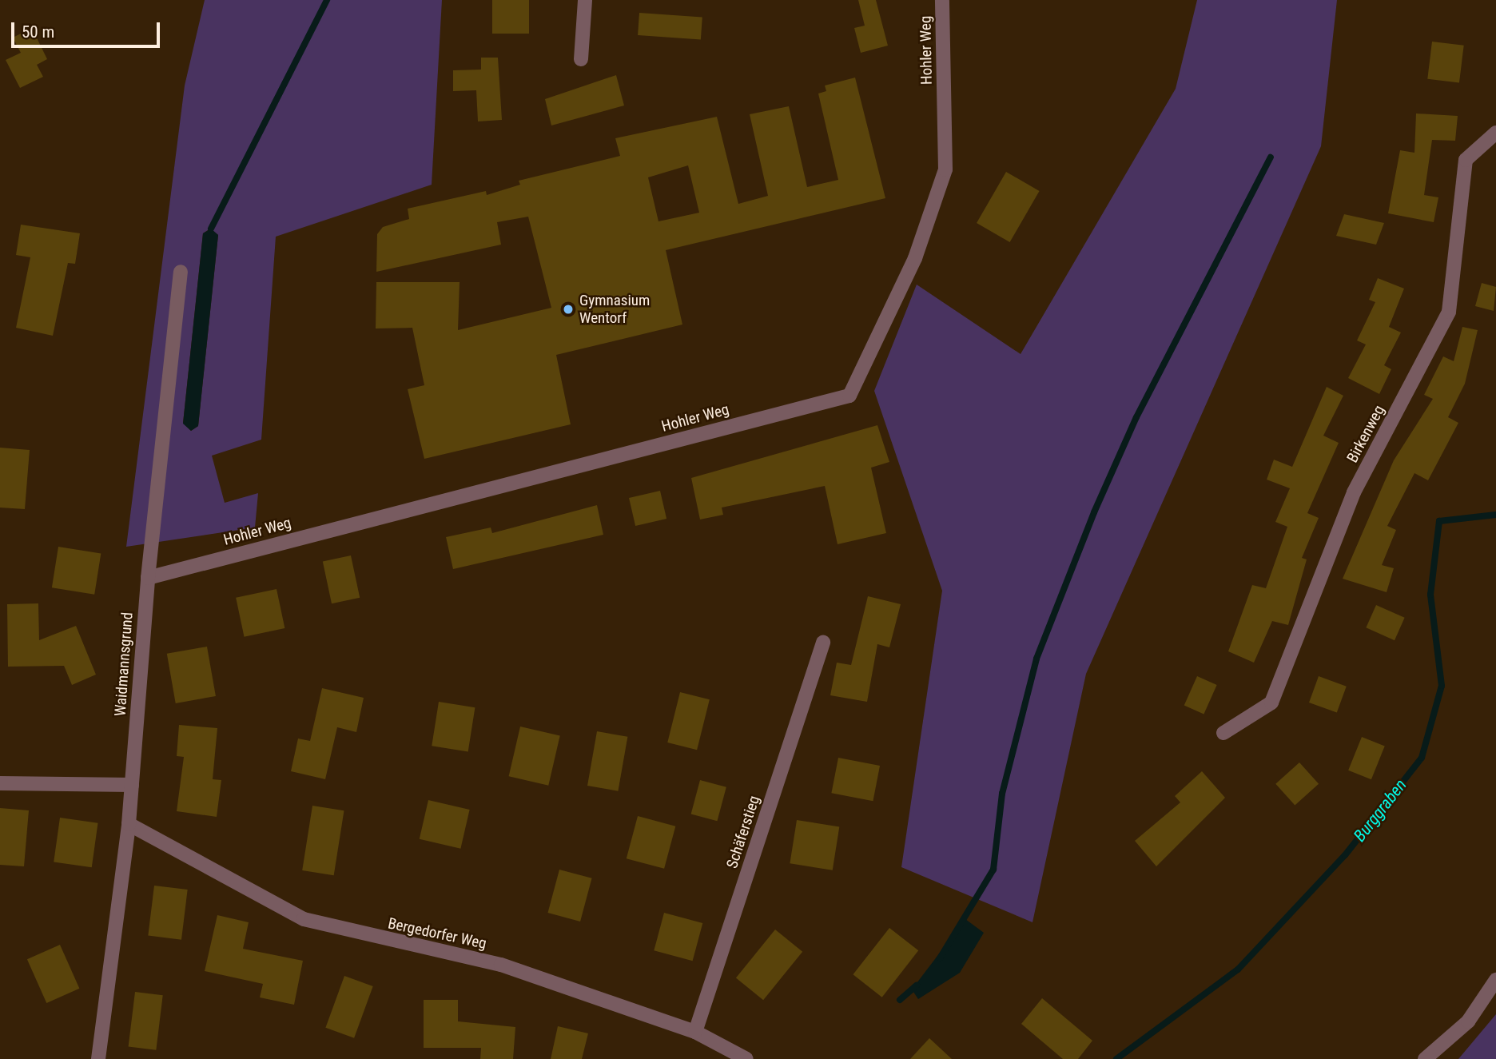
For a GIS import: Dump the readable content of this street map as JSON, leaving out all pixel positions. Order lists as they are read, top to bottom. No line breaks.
{"streets":{"street":["Hohler Weg","Birkenweg","Waidmannsgrund","Schäferstieg","Bergedorfer Weg"]},"crossings":[["Hohler Weg","Waidmannsgrund"],["Waidmannsgrund","Bergedorfer Weg"],["Schäferstieg","Bergedorfer Weg"]],"water":["Burggraben"],"places":["Gymnasium Wentorf"],"scale_bar":"50 m"}
